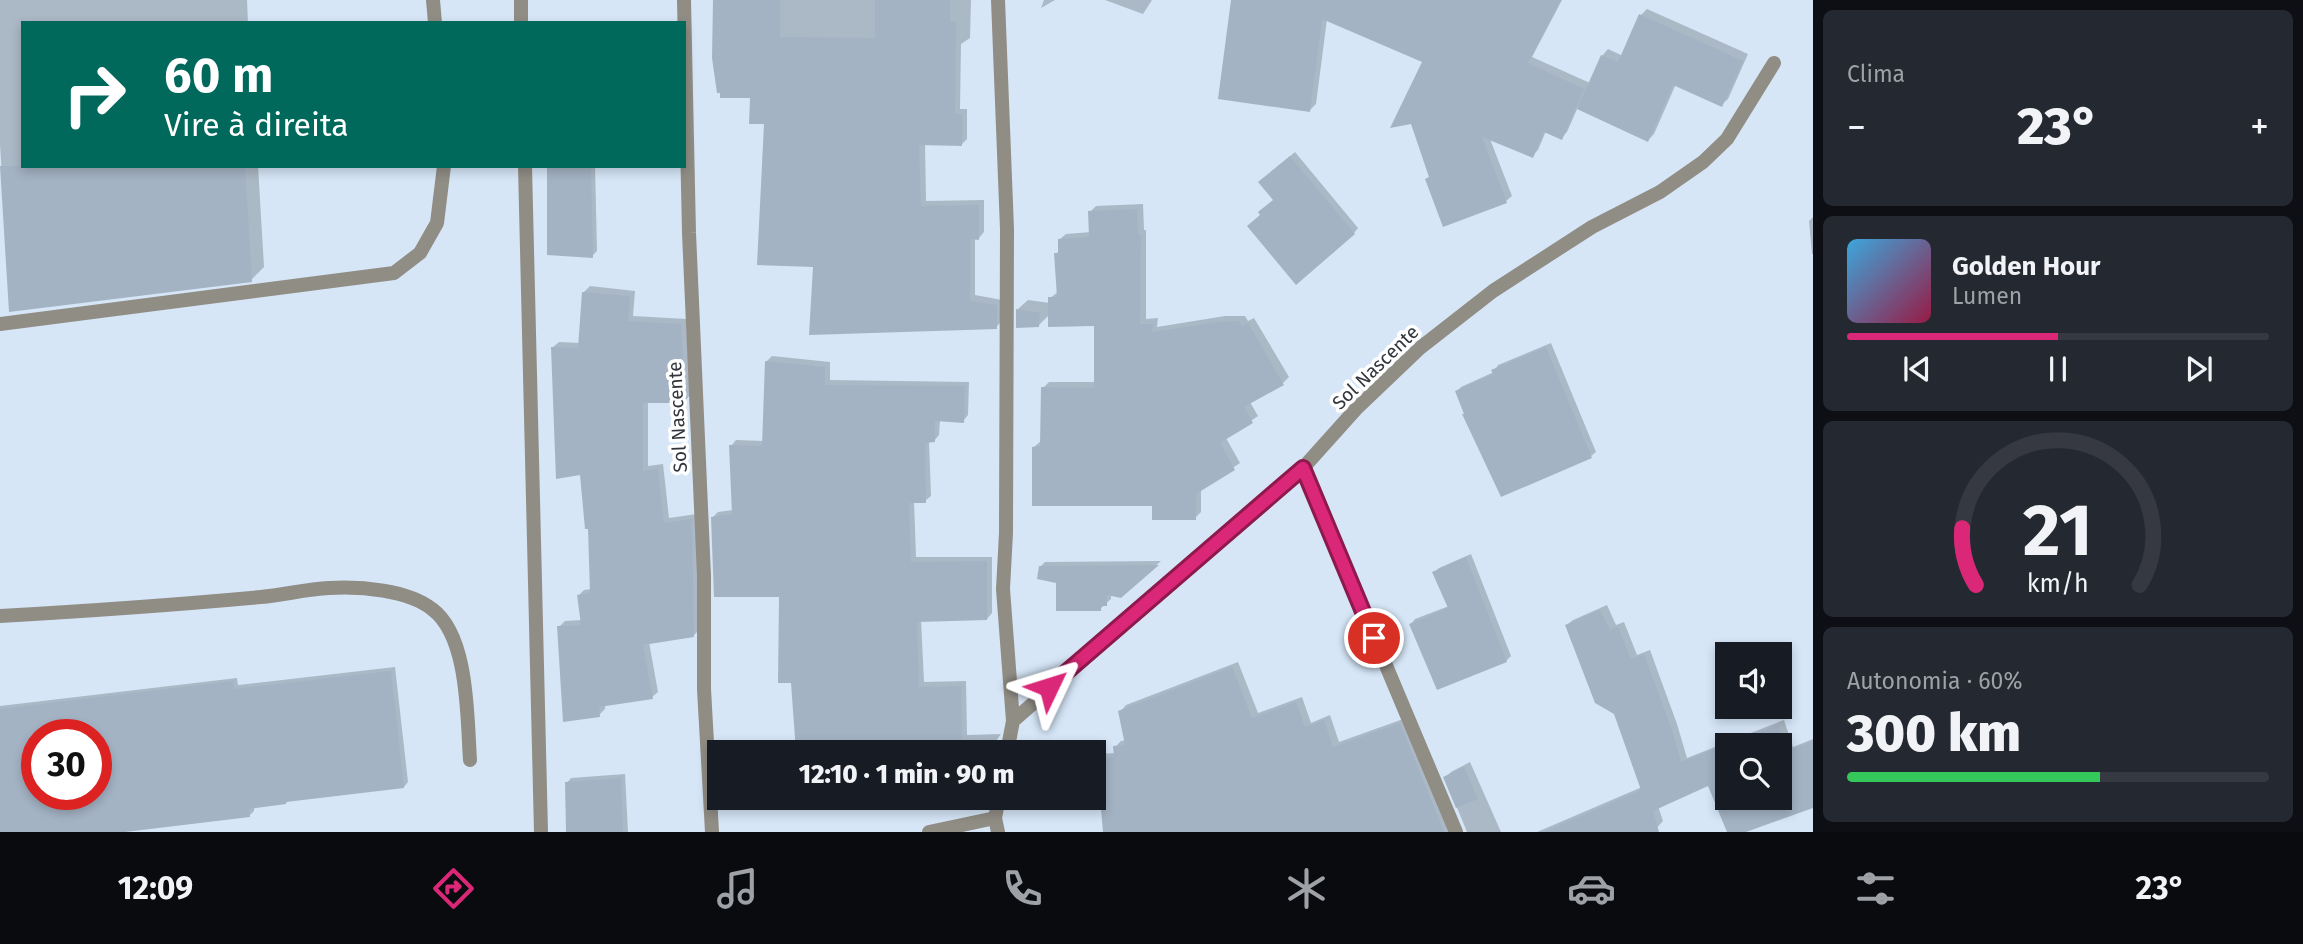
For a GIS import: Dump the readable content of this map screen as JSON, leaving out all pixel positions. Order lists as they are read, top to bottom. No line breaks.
{"streets":{"street":["Sol Nascente"]},"page":{"tile":["Clima",["Autonomia · 60%","300 km"]],"turn":["60 m","Vire à direita"],"heat":["−","23°","+"],"song":["Golden Hour","Lumen"],"limit":"30","trip":"12:10 · 1 min · 90 m","tabs":["12:09","23°"],"gauge":["21","km/h"]}}
